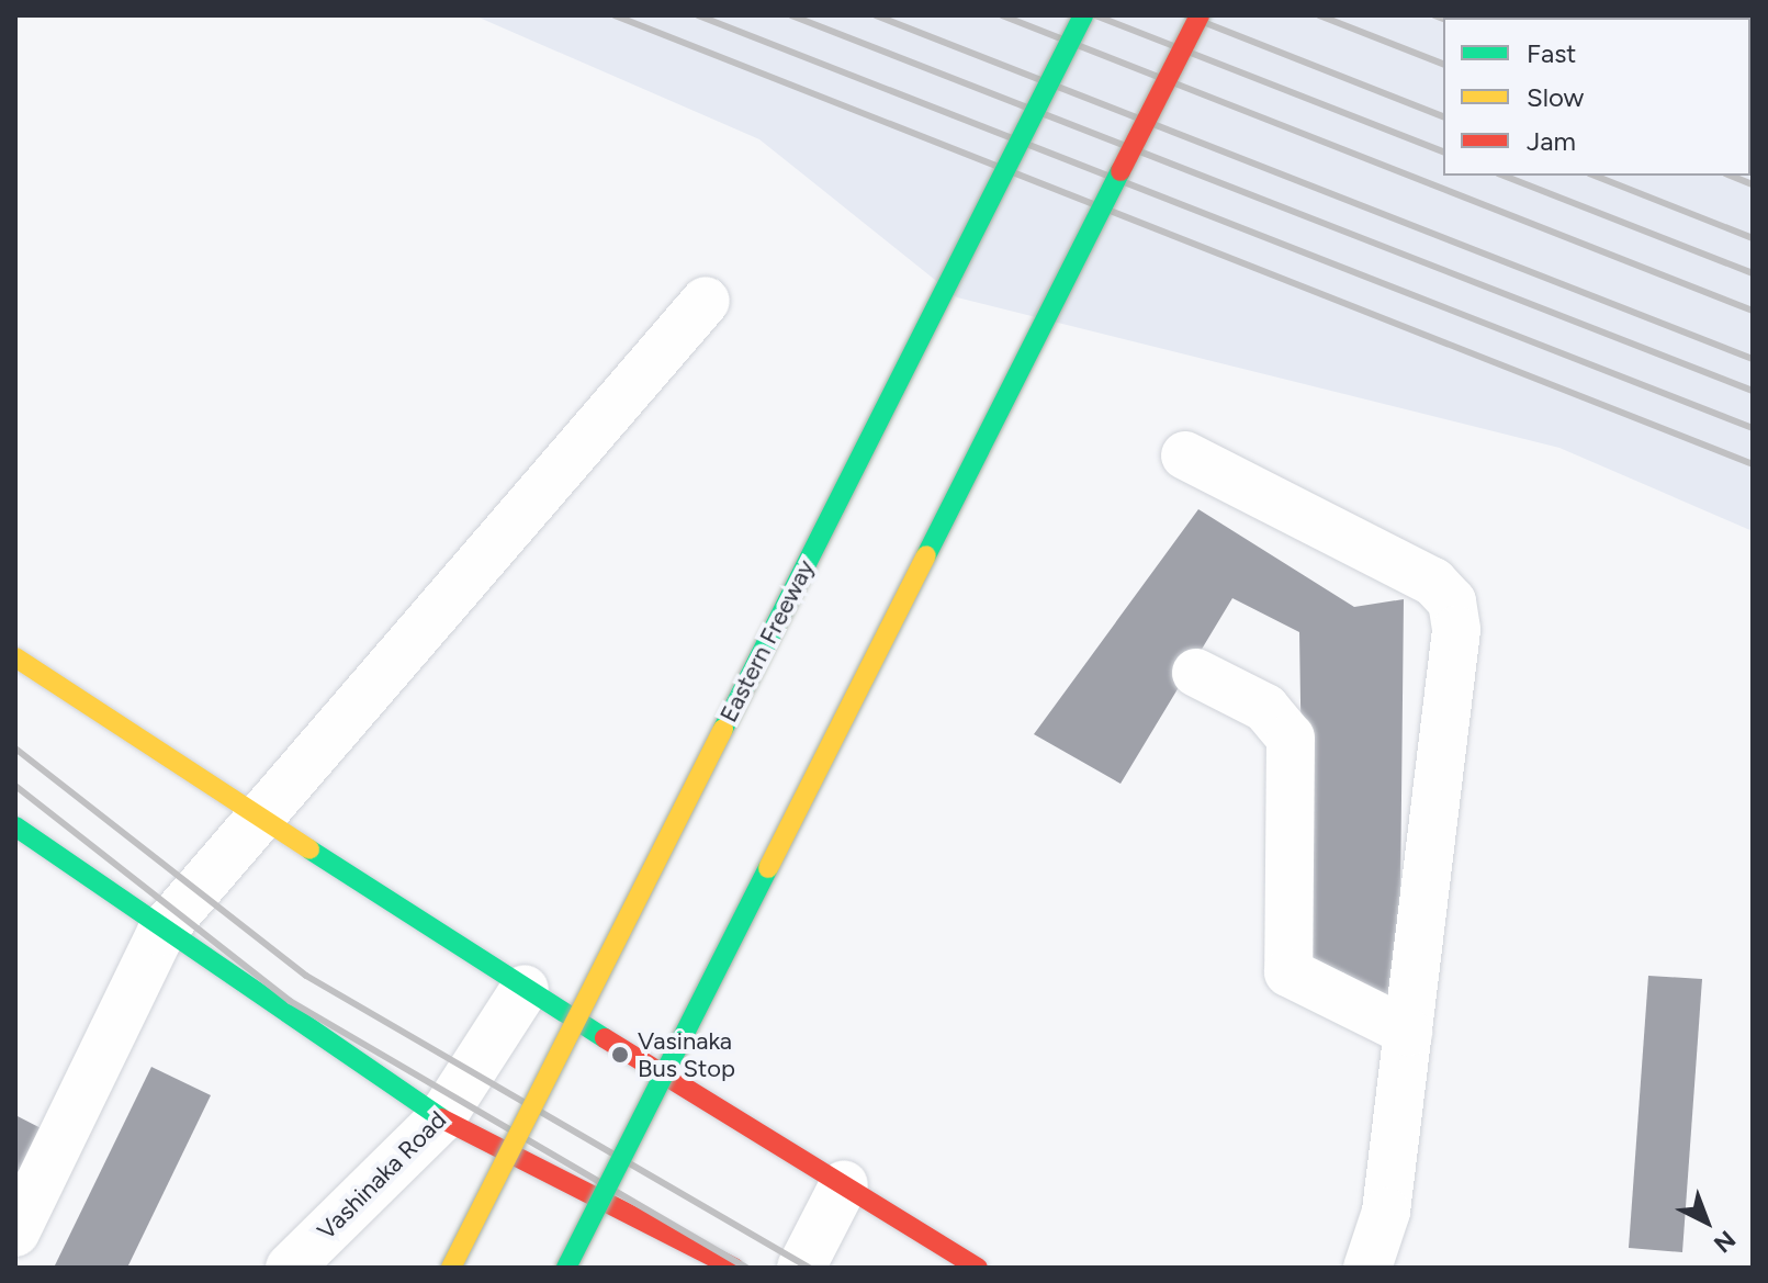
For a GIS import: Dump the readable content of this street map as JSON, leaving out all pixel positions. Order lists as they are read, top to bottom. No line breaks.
{"streets":{"main road":["Eastern Freeway"],"street":["Vashinaka Road"]},"places":["Vasinaka Bus Stop"],"legend":["Fast","Slow","Jam"],"north":"bottom right"}
